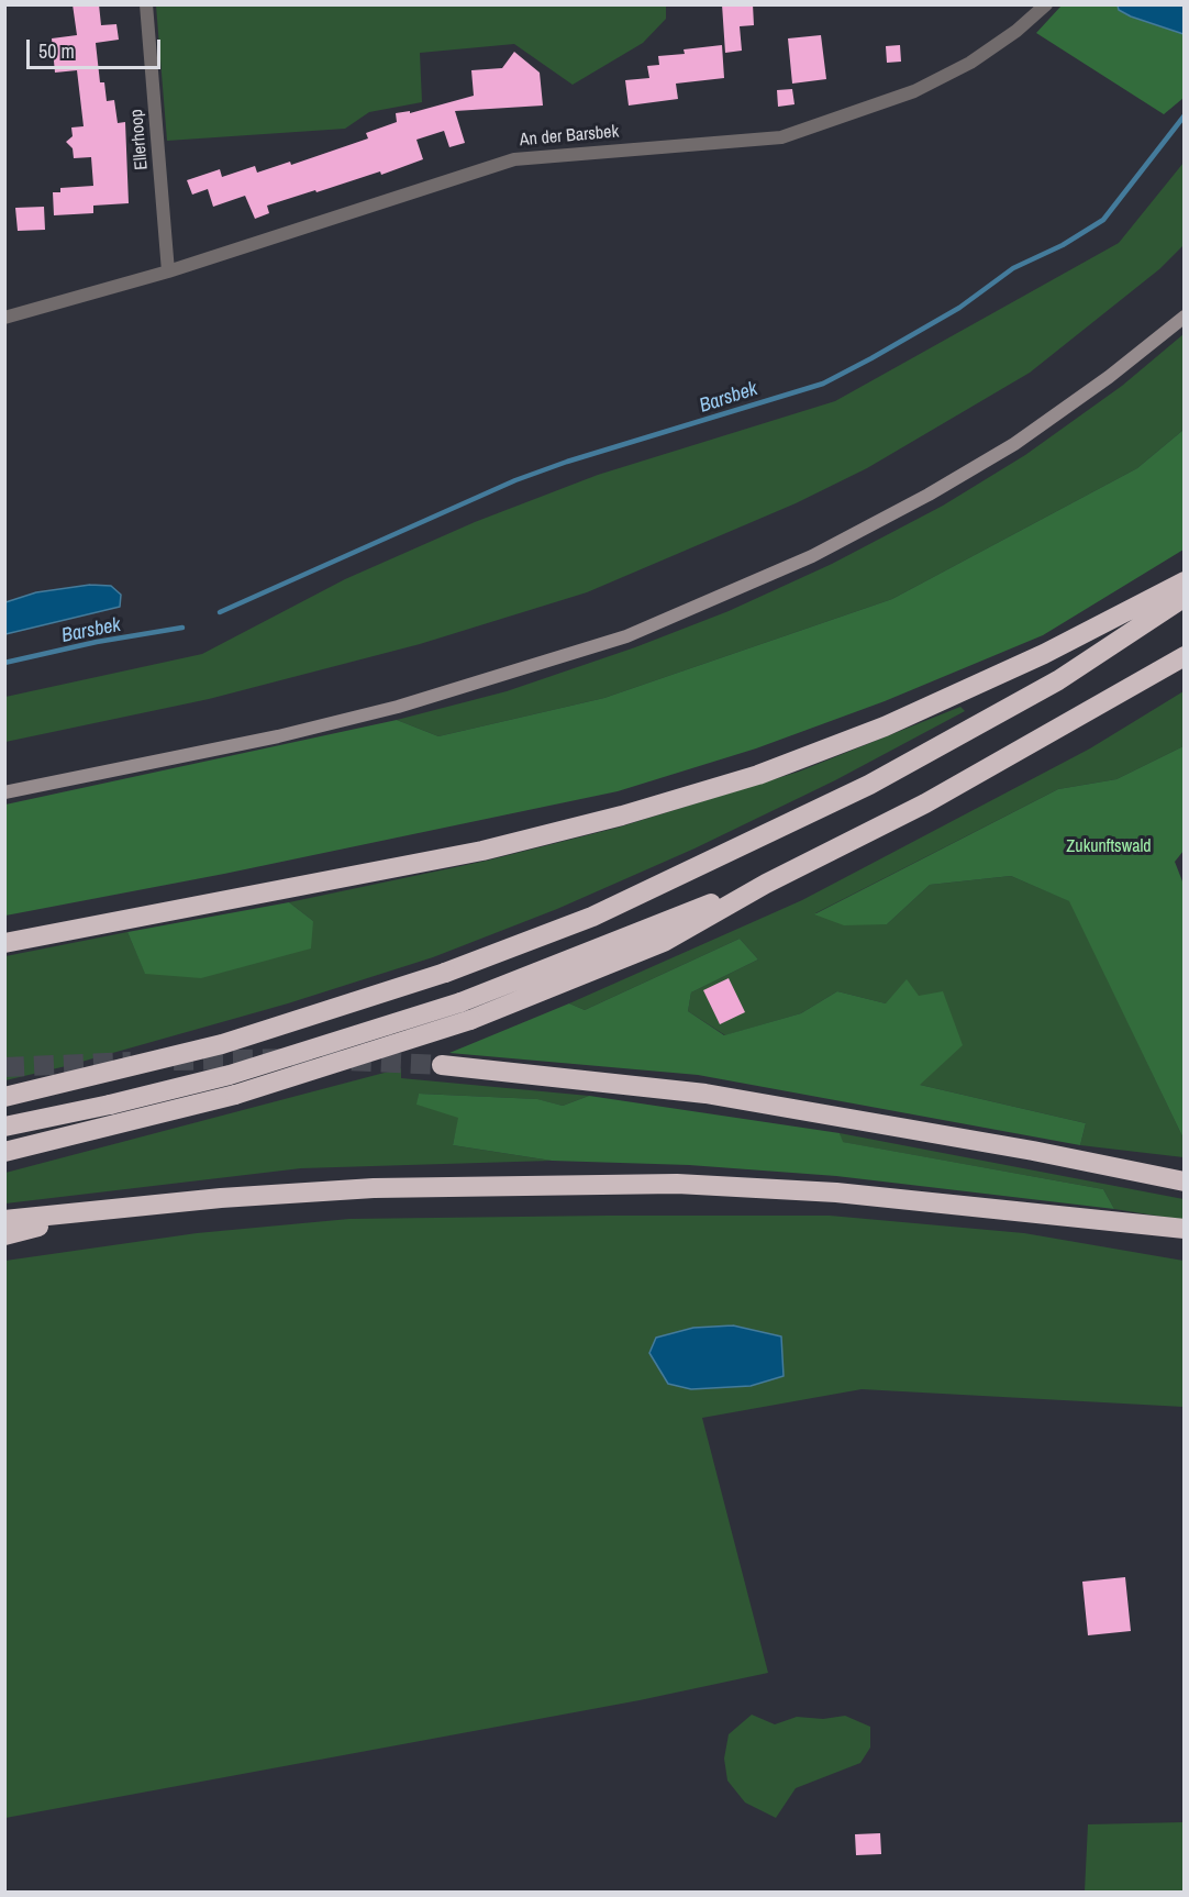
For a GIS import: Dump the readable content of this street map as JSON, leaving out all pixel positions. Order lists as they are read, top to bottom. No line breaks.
{"streets":{"street":["An der Barsbek","Ellerhoop"]},"crossings":[["An der Barsbek","Ellerhoop"]],"water":["Barsbek"],"parks":["Zukunftswald"],"scale_bar":"50 m"}
